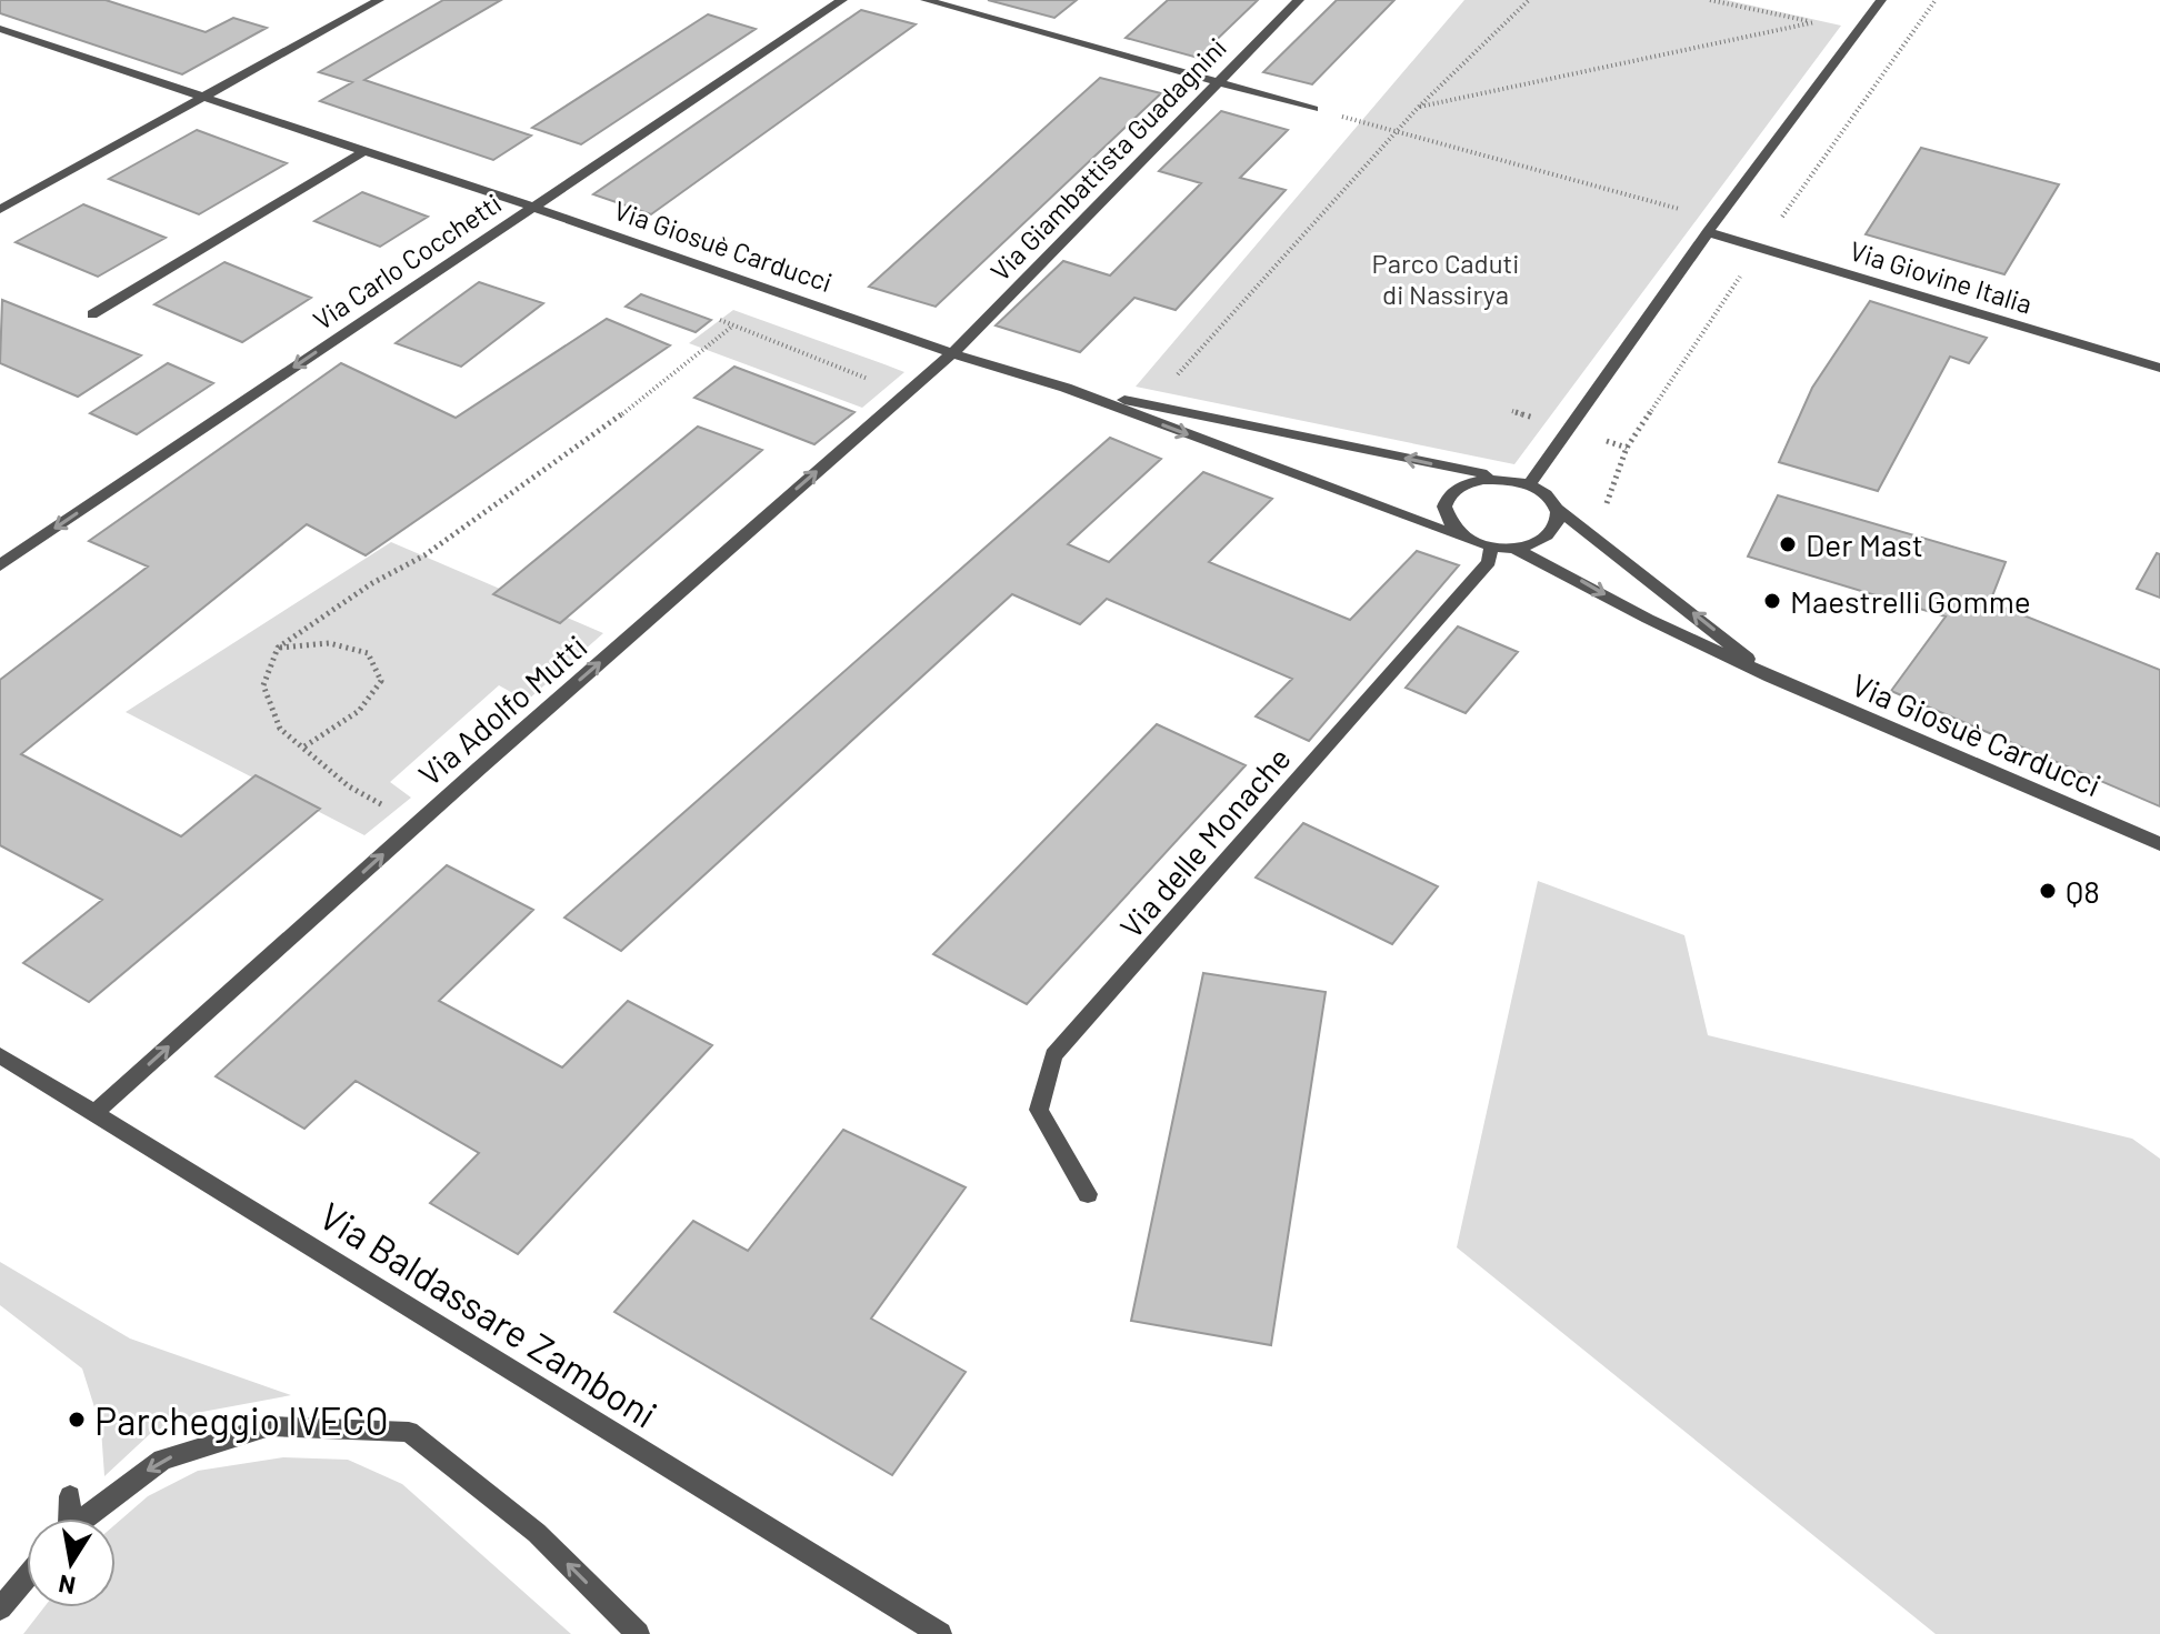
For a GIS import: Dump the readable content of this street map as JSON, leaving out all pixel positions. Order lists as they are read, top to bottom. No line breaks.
{"streets":{"street":["Via Giambattista Guadagnini","Via Giosuè Carducci","Via Carlo Cocchetti","Via Giovine Italia","Via Adolfo Mutti","Via delle Monache","Via Baldassare Zamboni"]},"crossings":[["Via Giambattista Guadagnini","Via Giosuè Carducci"],["Via Giambattista Guadagnini","Via Adolfo Mutti"],["Via Giosuè Carducci","Via Carlo Cocchetti"],["Via Giosuè Carducci","Via Adolfo Mutti"],["Via Giosuè Carducci","Via delle Monache"],["Via Adolfo Mutti","Via Baldassare Zamboni"]],"one_way":["Via Adolfo Mutti"],"parks":["Parco Caduti di Nassirya"],"places":["Der Mast","Maestrelli Gomme","Q8","Parcheggio IVECO"],"north":"bottom"}
